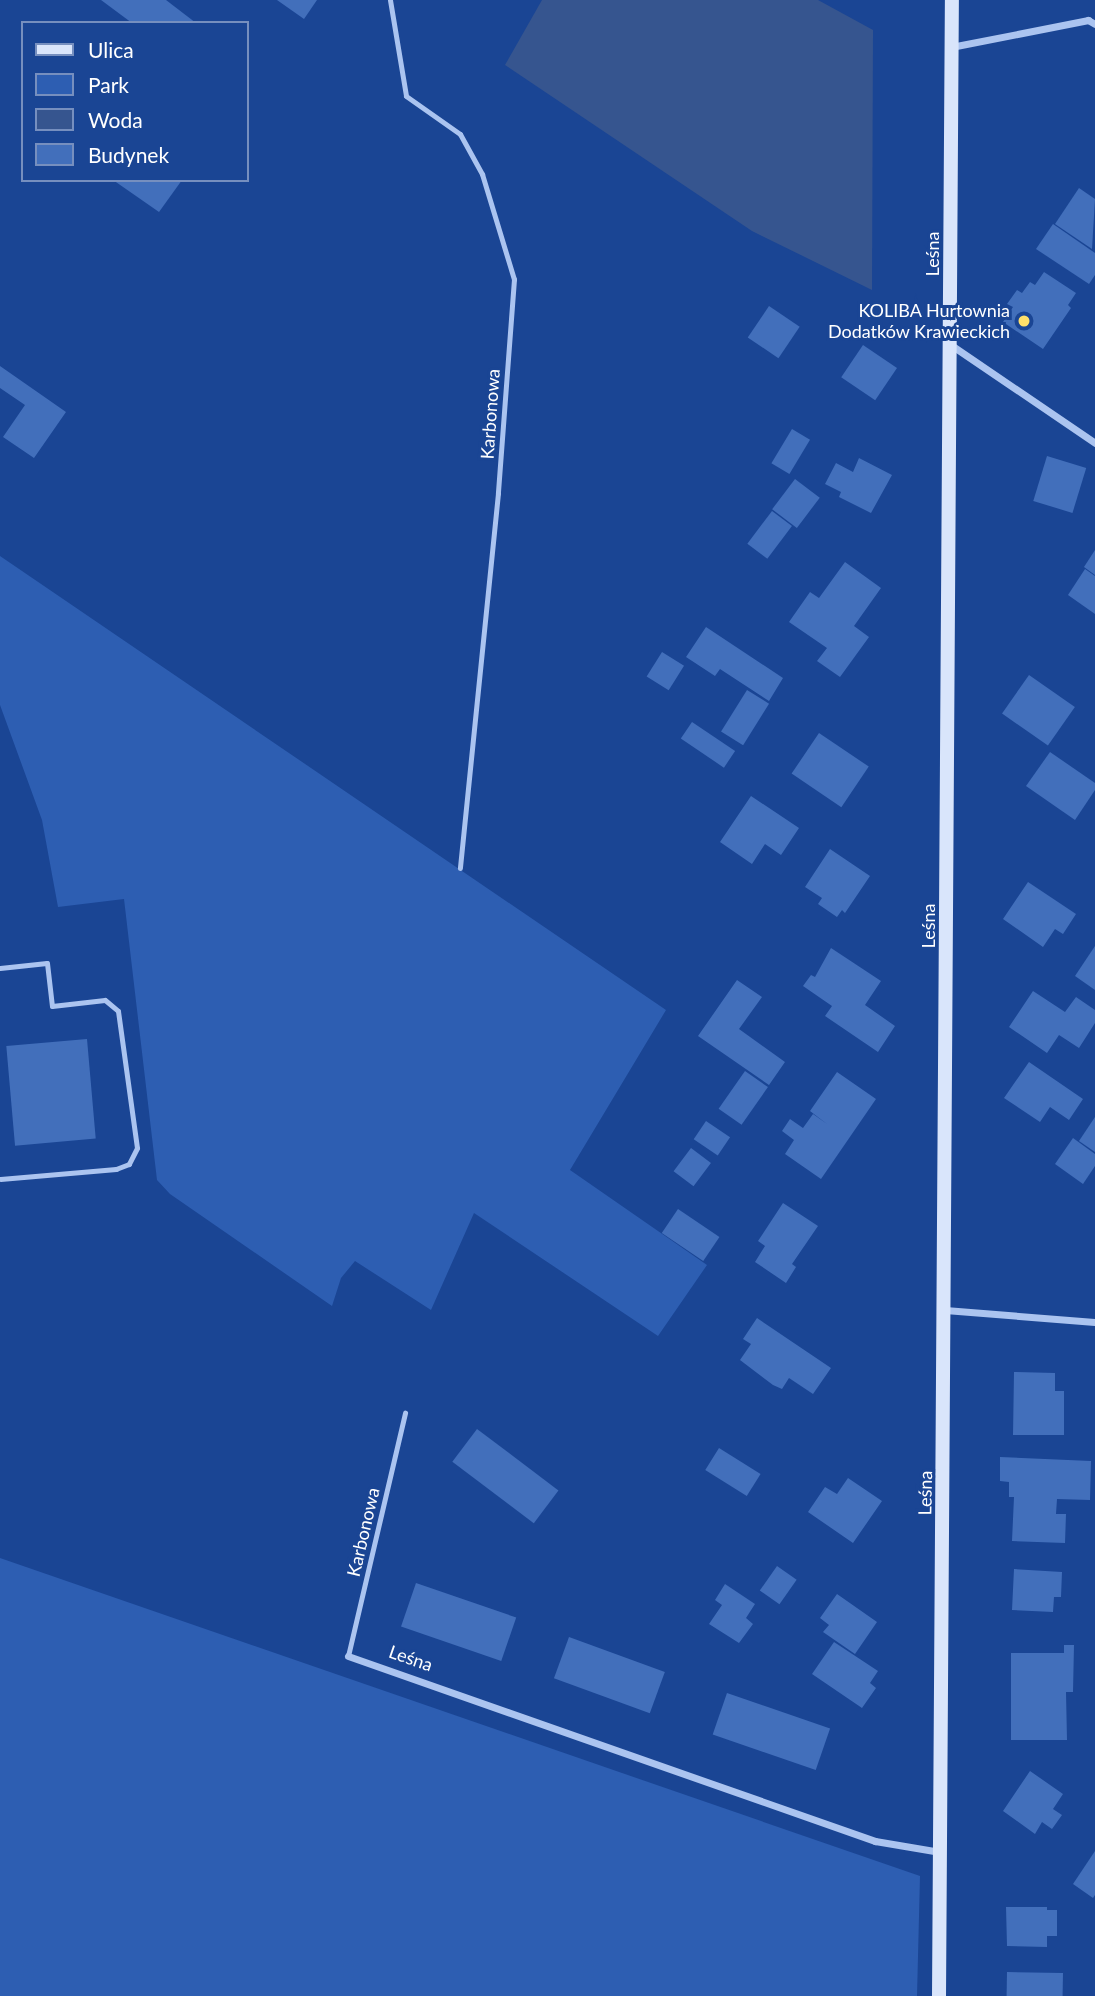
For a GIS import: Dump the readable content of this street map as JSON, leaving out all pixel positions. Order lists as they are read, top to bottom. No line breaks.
{"streets":{"street":["Leśna"],"lane":["Karbonowa"]},"crossings":[["Leśna","Karbonowa"]],"places":["KOLIBA Hurtownia Dodatków Krawieckich"],"legend":["Ulica","Park","Woda","Budynek"]}
